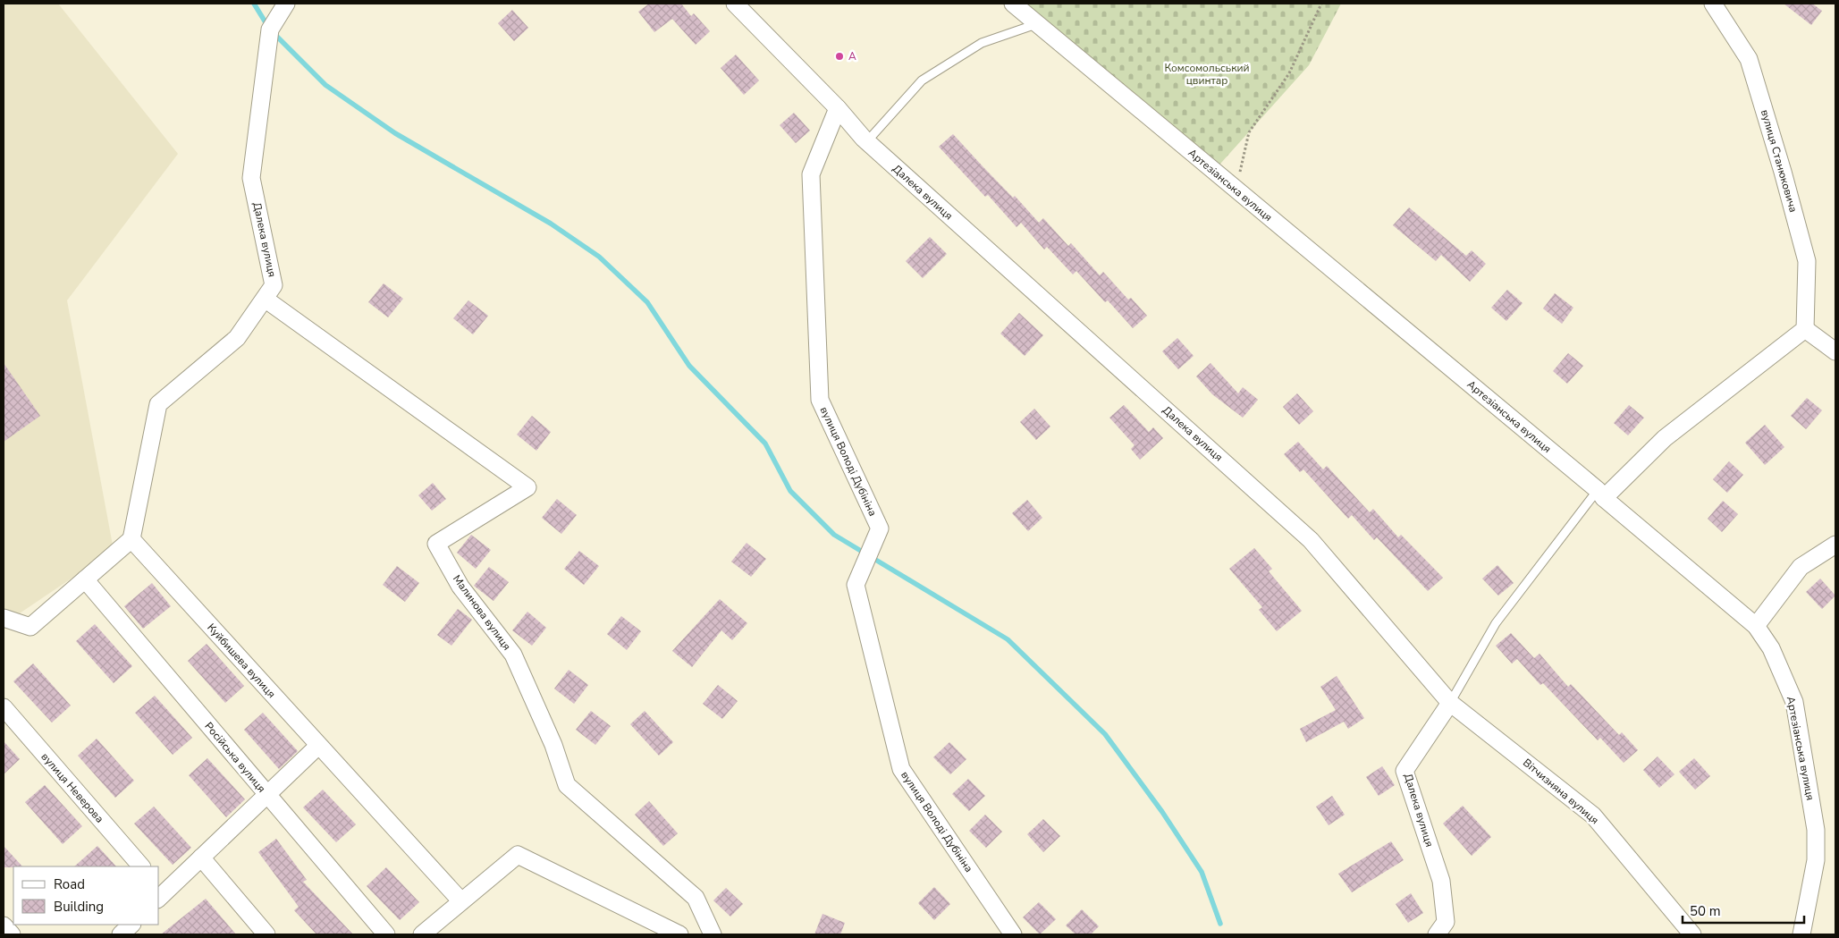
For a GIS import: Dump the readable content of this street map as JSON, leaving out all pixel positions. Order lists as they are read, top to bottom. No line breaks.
{"streets":{"street":["вулиця Станюковича","Артезіанська вулиця","Далека вулиця","вулиця Володі Дубініна","Малинова вулиця","Куйбишева вулиця","Російська вулиця","вулиця Неверова","Вітчизняна вулиця"]},"crossings":[["Далека вулиця","вулиця Володі Дубініна"],["Далека вулиця","Малинова вулиця"],["Далека вулиця","Куйбишева вулиця"],["Далека вулиця","Вітчизняна вулиця"]],"parks":["Комсомольський цвинтар"],"places":["А"],"legend":["Road","Building"],"scale_bar":"50 m"}
